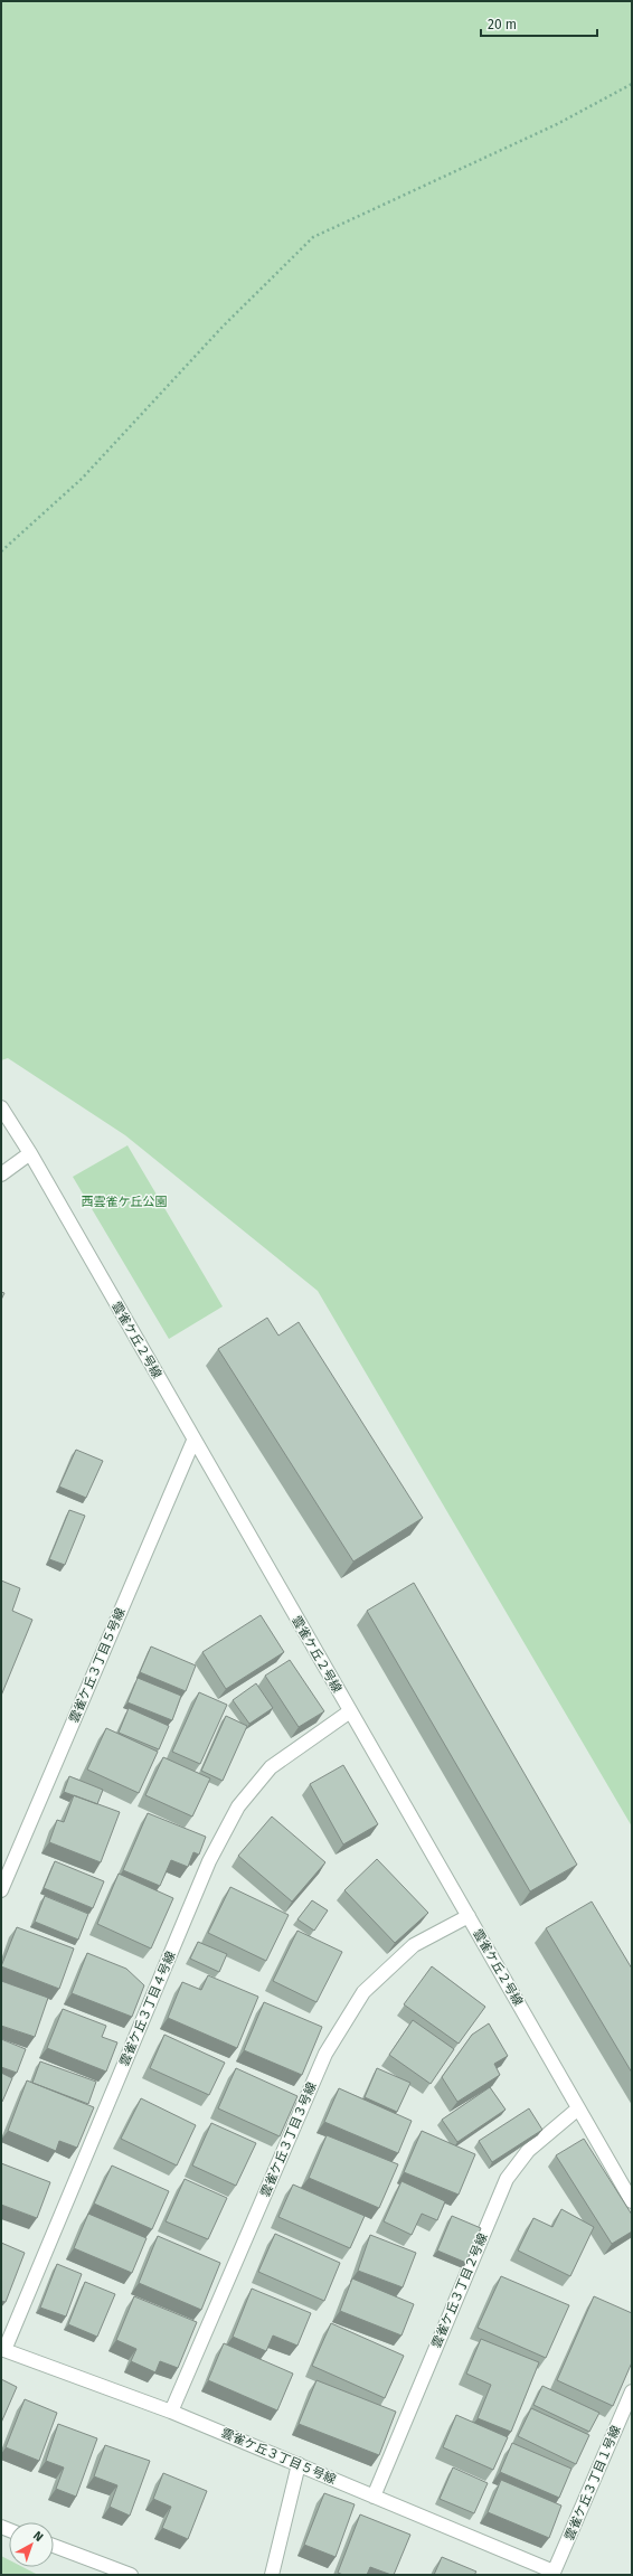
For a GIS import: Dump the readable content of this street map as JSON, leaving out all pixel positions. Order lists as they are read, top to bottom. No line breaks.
{"streets":{"street":["雲雀ケ丘２号線","雲雀ケ丘３丁目５号線","雲雀ケ丘３丁目４号線","雲雀ケ丘３丁目３号線","雲雀ケ丘３丁目２号線","雲雀ケ丘３丁目１号線"]},"crossings":[["雲雀ケ丘２号線","雲雀ケ丘３丁目５号線"],["雲雀ケ丘２号線","雲雀ケ丘３丁目４号線"],["雲雀ケ丘２号線","雲雀ケ丘３丁目３号線"],["雲雀ケ丘２号線","雲雀ケ丘３丁目２号線"],["雲雀ケ丘３丁目５号線","雲雀ケ丘３丁目４号線"],["雲雀ケ丘３丁目５号線","雲雀ケ丘３丁目３号線"],["雲雀ケ丘３丁目５号線","雲雀ケ丘３丁目２号線"],["雲雀ケ丘３丁目５号線","雲雀ケ丘３丁目１号線"]],"parks":["西雲雀ケ丘公園"],"scale_bar":"20 m","north":"top right"}
